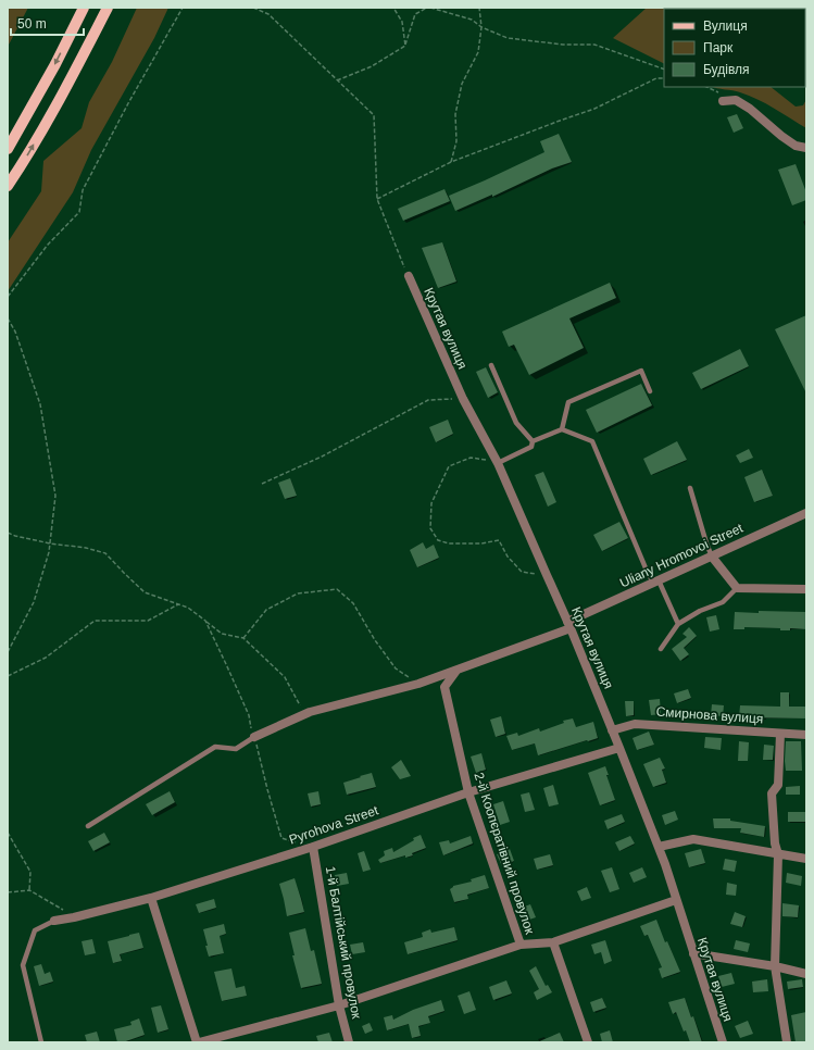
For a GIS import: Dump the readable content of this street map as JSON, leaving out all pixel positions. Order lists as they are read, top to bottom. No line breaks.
{"streets":{"street":["Крутая вулиця","Uliany Hromovoi Street","Смирнова вулиця","Pyrohova Street","2-й Коопєратівний провулок","1-й Балтійський провулок"]},"crossings":[["Крутая вулиця","Uliany Hromovoi Street"],["Крутая вулиця","Смирнова вулиця"],["Крутая вулиця","Pyrohova Street"],["Uliany Hromovoi Street","2-й Коопєратівний провулок"],["Pyrohova Street","2-й Коопєратівний провулок"],["Pyrohova Street","1-й Балтійський провулок"]],"legend":["Вулиця","Парк","Будівля"],"scale_bar":"50 m"}
